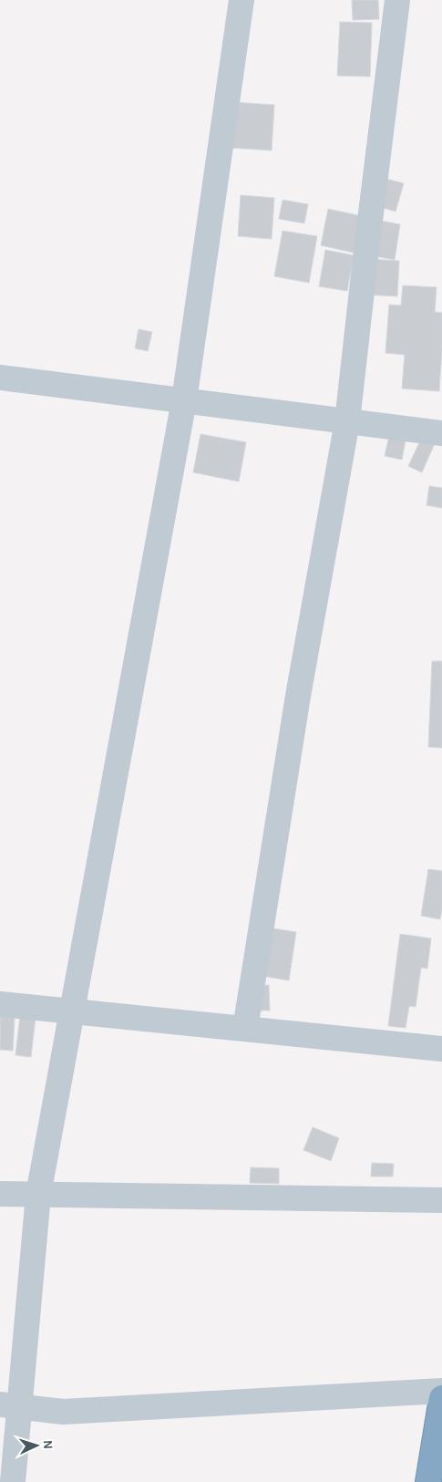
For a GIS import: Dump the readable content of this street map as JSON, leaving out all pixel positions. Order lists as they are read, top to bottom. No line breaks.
{"north":"right"}
